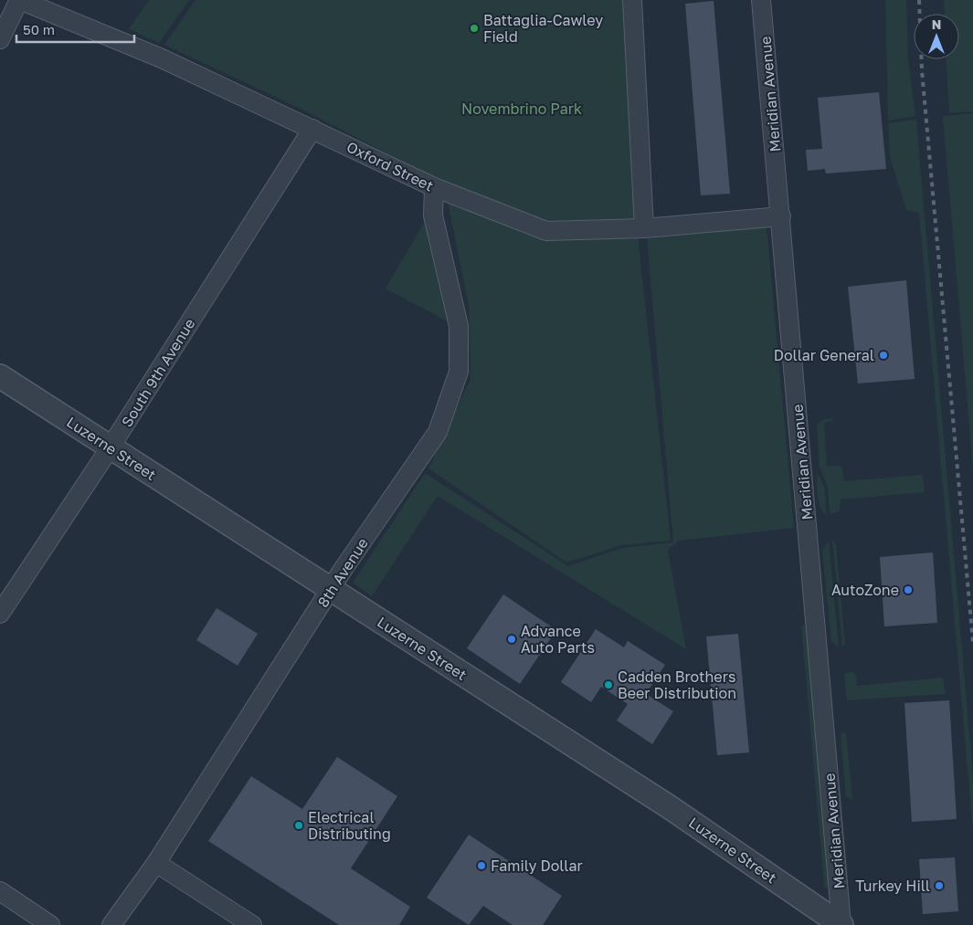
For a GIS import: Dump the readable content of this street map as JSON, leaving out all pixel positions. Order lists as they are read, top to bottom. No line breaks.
{"streets":{"street":["Meridian Avenue","Oxford Street","South 9th Avenue","Luzerne Street","8th Avenue"]},"crossings":[["Meridian Avenue","Oxford Street"],["Meridian Avenue","Luzerne Street"],["Oxford Street","South 9th Avenue"],["Oxford Street","8th Avenue"],["South 9th Avenue","Luzerne Street"],["Luzerne Street","8th Avenue"]],"parks":["Novembrino Park"],"places":["Battaglia-Cawley Field","Dollar General","AutoZone","Advance Auto Parts","Cadden Brothers Beer Distribution","Electrical Distributing","Family Dollar","Turkey Hill"],"scale_bar":"50 m","north":"top"}
